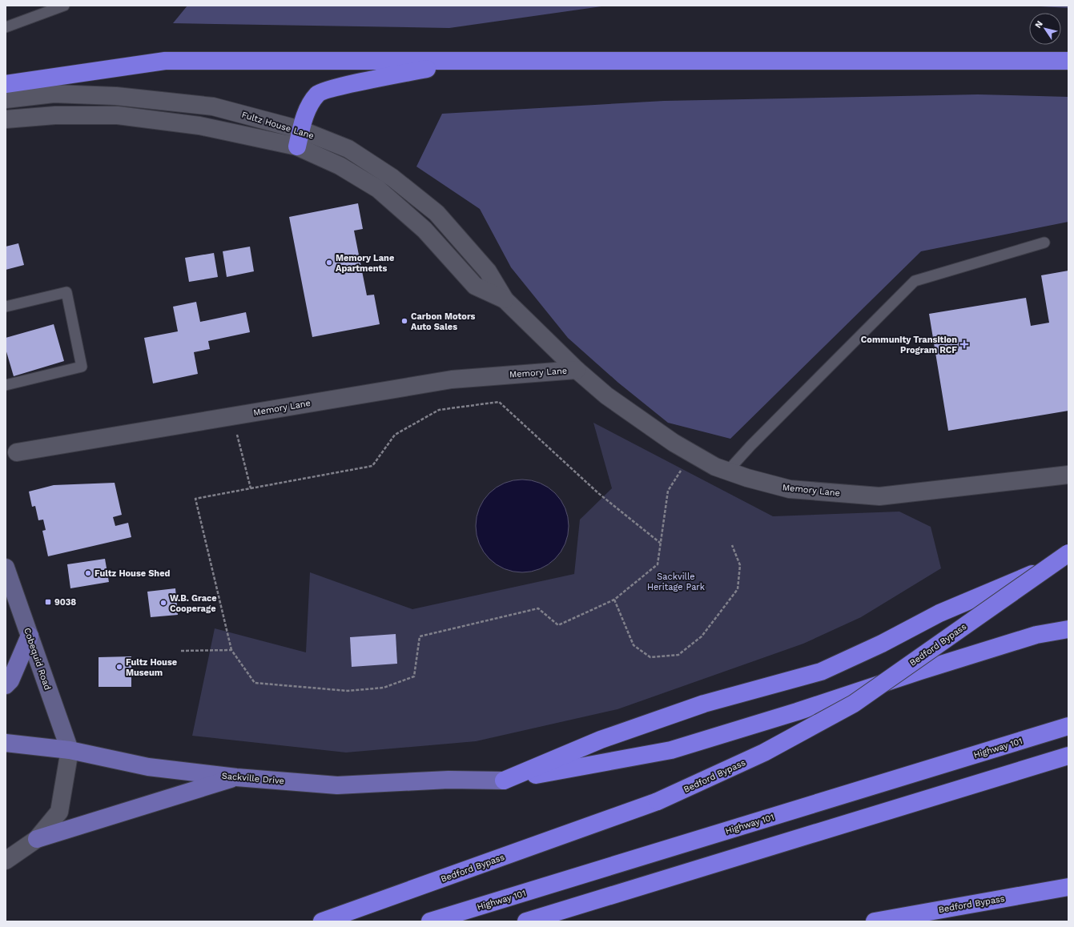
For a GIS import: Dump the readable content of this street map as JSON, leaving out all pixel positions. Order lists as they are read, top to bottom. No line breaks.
{"streets":{"highway":["Bedford Bypass","Highway 101"],"main road":["Cobequid Road","Sackville Drive"],"street":["Fultz House Lane","Memory Lane"]},"crossings":[["Fultz House Lane","Memory Lane"],["Cobequid Road","Sackville Drive"]],"parks":["Sackville Heritage Park"],"places":{"other":["Memory Lane Apartments","Carbon Motors Auto Sales","Fultz House Shed","W.B. Grace Cooperage","Fultz House Museum"],"health":["Community Transition Program RCF"],"transit":["9038"]},"north":"top left"}
